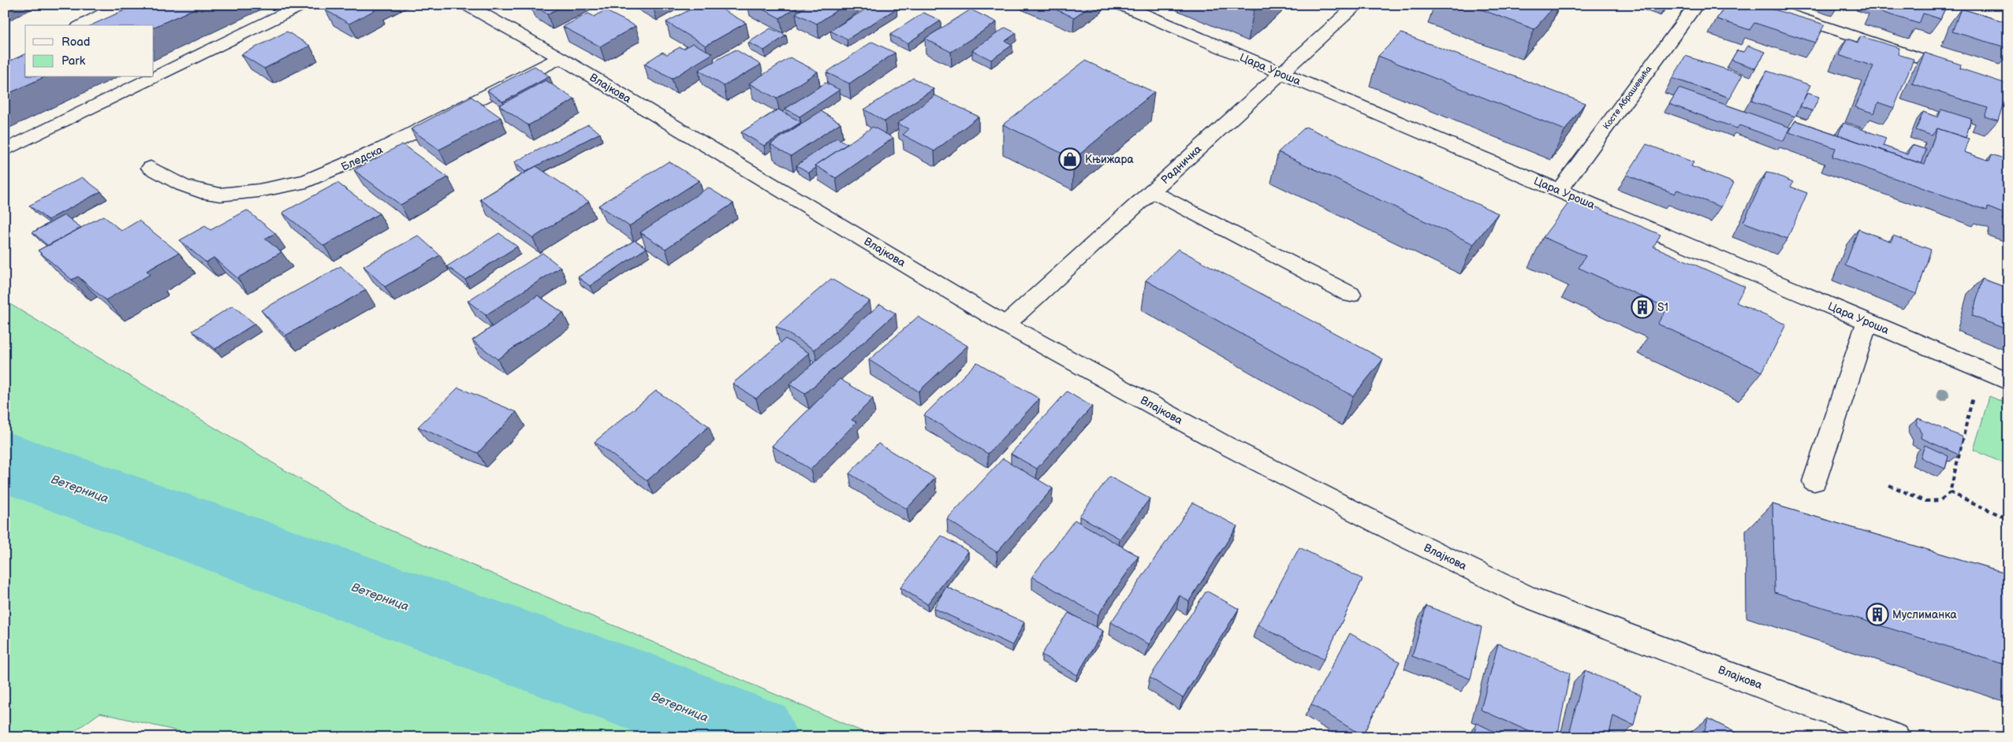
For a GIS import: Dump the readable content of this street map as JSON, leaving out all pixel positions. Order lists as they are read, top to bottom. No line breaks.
{"streets":{"street":["Цара Уроша","Влајкова","Косте Абрашевића","Бледска","Радничка"]},"crossings":[["Цара Уроша","Косте Абрашевића"],["Цара Уроша","Радничка"],["Влајкова","Бледска"],["Влајкова","Радничка"]],"water":["Ветерница"],"places":{"shop":["Књижара"],"building":["S1","Муслиманка"]},"legend":["Road","Park"]}
